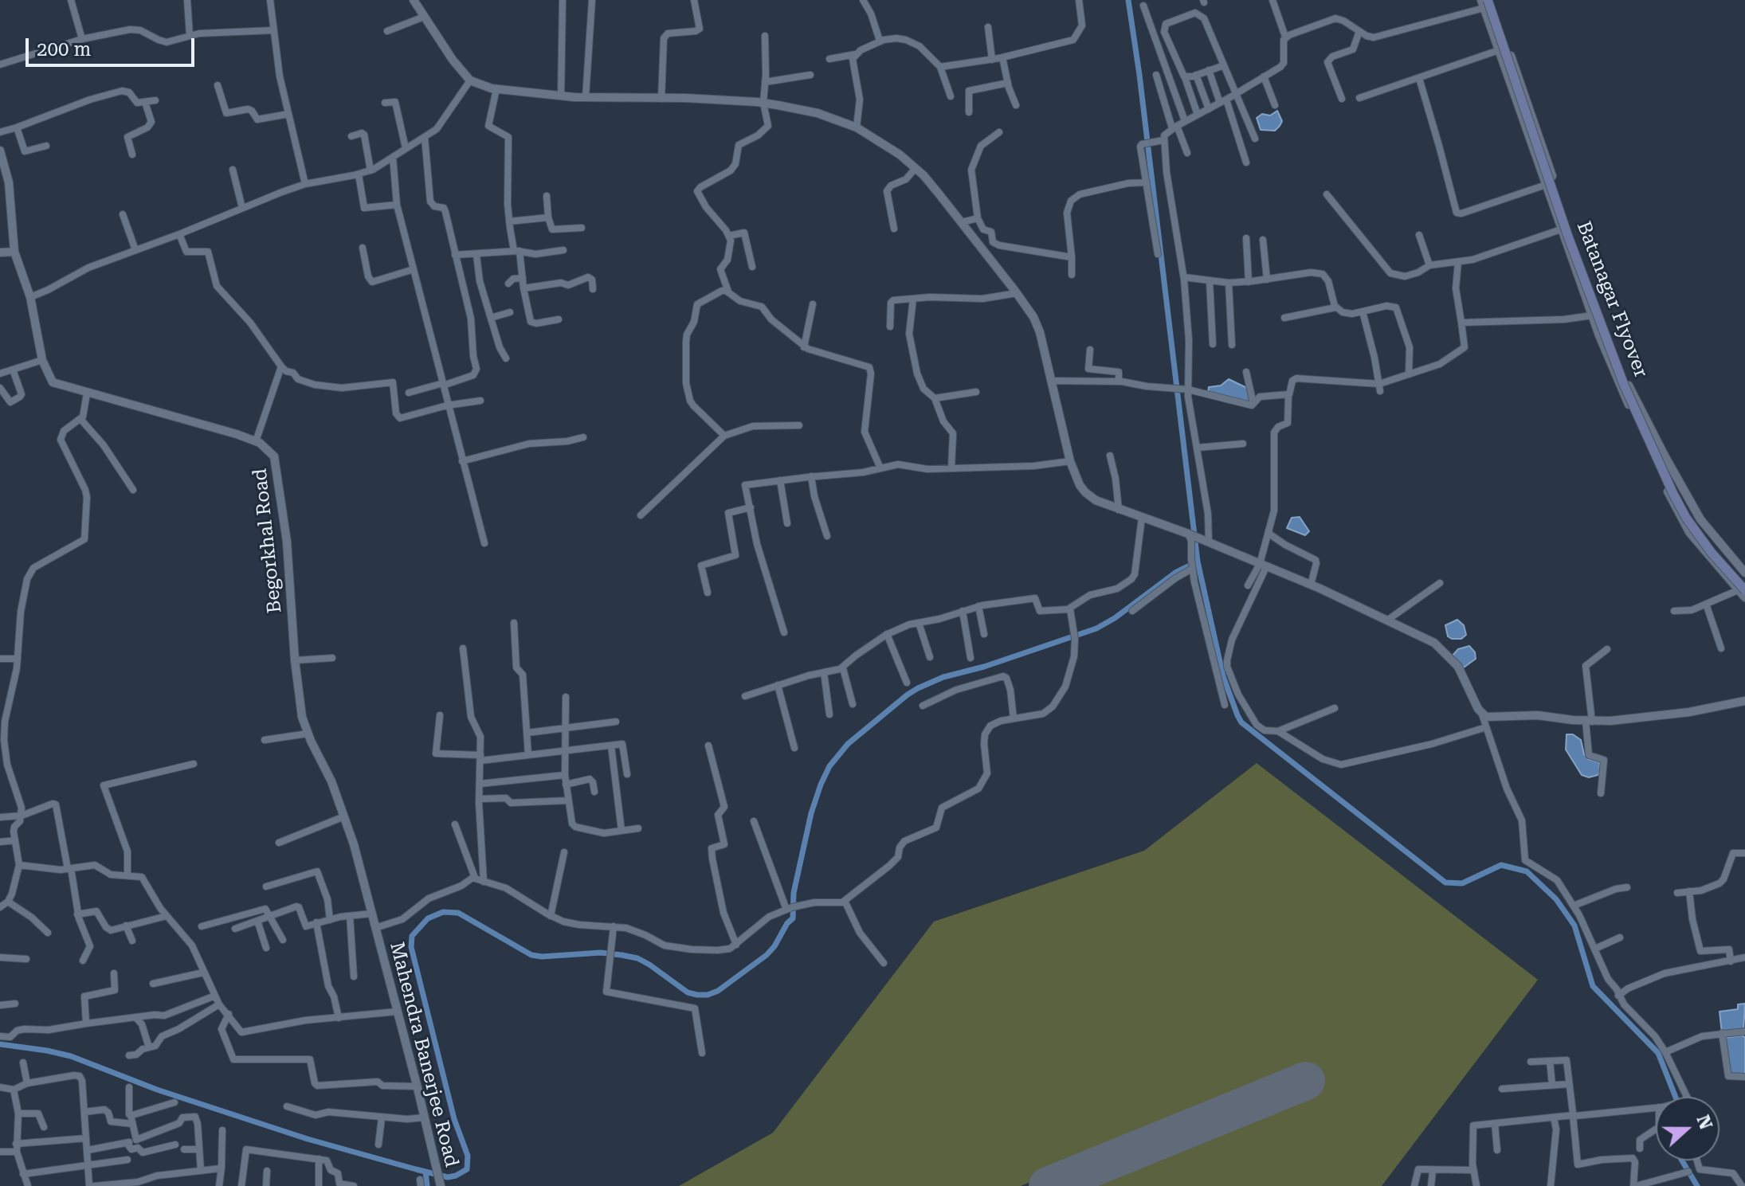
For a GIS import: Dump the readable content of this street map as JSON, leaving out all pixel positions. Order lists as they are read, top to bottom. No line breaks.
{"streets":{"main road":["Batanagar Flyover"],"street":["Begorkhal Road","Mahendra Banerjee Road"]},"crossings":[["Begorkhal Road","Mahendra Banerjee Road"]],"scale_bar":"200 m","north":"right"}
